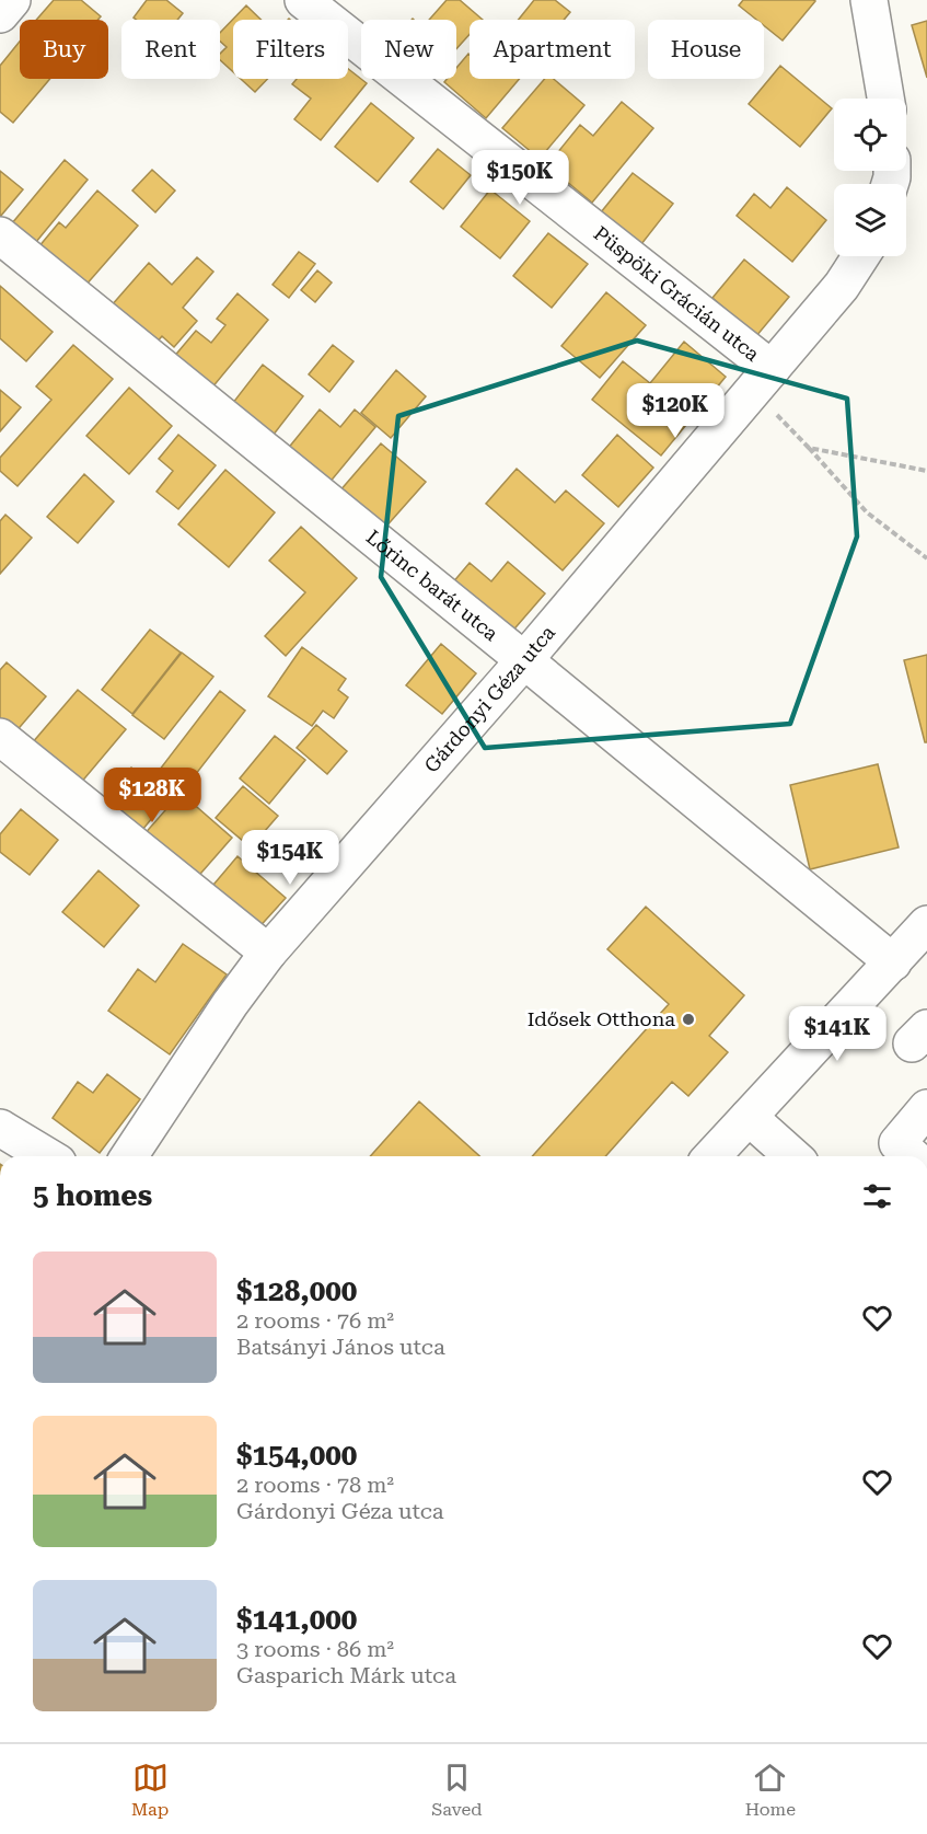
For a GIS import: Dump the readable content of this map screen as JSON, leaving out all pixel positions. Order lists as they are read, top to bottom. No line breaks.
{"streets":{"street":["Püspöki Grácián utca","Lőrinc barát utca","Gárdonyi Géza utca"]},"crossings":[["Püspöki Grácián utca","Gárdonyi Géza utca"],["Lőrinc barát utca","Gárdonyi Géza utca"]],"places":["Idősek Otthona"],"page":{"chip":["Buy","Rent","Filters","New","Apartment","House"],"price":["$150K","$120K","$128K","$154K","$141K"],"heading":"5 homes","list":[{"name":"$128,000","note":"2 rooms · 76 m² · Batsányi János utca"},{"name":"$154,000","note":"2 rooms · 78 m² · Gárdonyi Géza utca"},{"name":"$141,000","note":"3 rooms · 86 m² · Gasparich Márk utca"}],"tabs":["Map","Saved","Home"]}}
